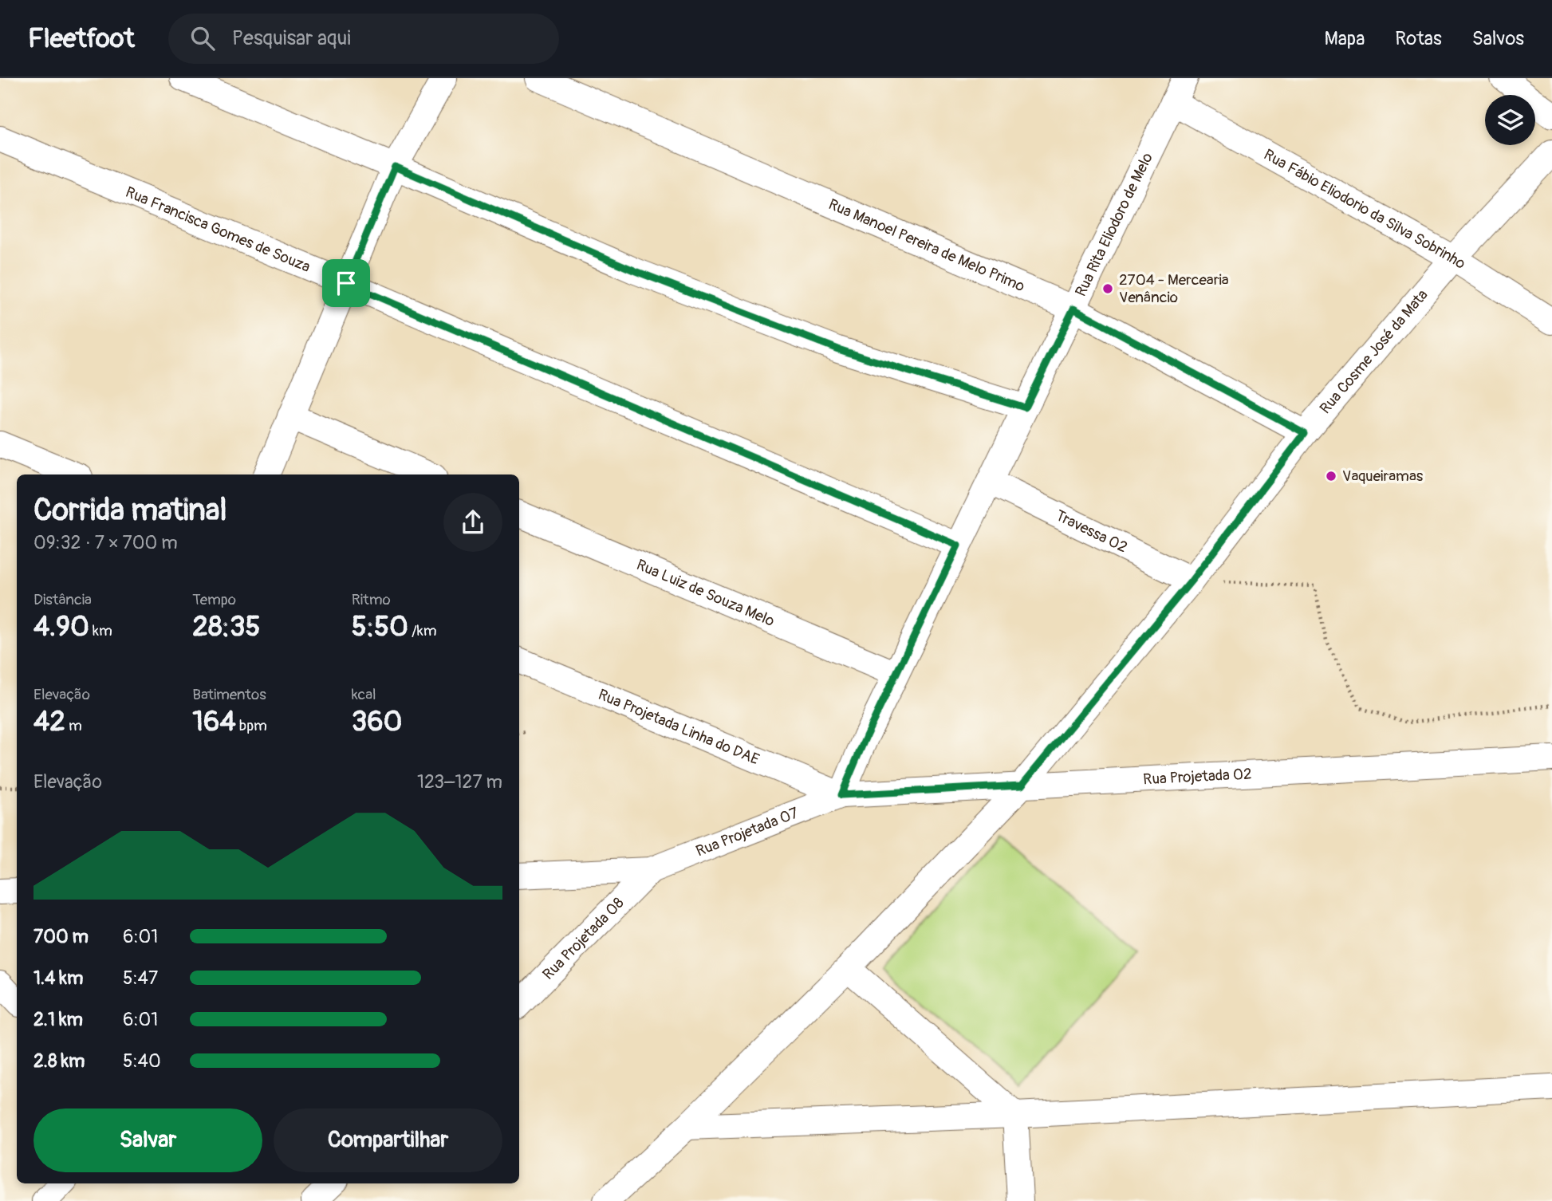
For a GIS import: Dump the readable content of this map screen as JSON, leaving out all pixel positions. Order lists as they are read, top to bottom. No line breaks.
{"streets":{"street":["Rua Fábio Eliodorio da Silva Sobrinho","Rua Rita Eliodoro de Melo","Rua Francisca Gomes de Souza","Rua Manoel Pereira de Melo Primo","Rua Cosme José da Mata","Travessa 02","Rua Luiz de Souza Melo","Rua Projetada Linha do DAE","Rua Projetada 02","Rua Projetada 07","Rua Projetada 08"]},"crossings":[["Rua Fábio Eliodorio da Silva Sobrinho","Rua Rita Eliodoro de Melo"],["Rua Fábio Eliodorio da Silva Sobrinho","Rua Cosme José da Mata"],["Rua Rita Eliodoro de Melo","Rua Francisca Gomes de Souza"],["Rua Rita Eliodoro de Melo","Rua Manoel Pereira de Melo Primo"],["Rua Rita Eliodoro de Melo","Travessa 02"],["Rua Rita Eliodoro de Melo","Rua Luiz de Souza Melo"],["Rua Rita Eliodoro de Melo","Rua Projetada Linha do DAE"],["Rua Rita Eliodoro de Melo","Rua Projetada 02"],["Rua Rita Eliodoro de Melo","Rua Projetada 07"],["Rua Manoel Pereira de Melo Primo","Rua Cosme José da Mata"],["Rua Cosme José da Mata","Travessa 02"],["Rua Cosme José da Mata","Rua Projetada 02"],["Rua Projetada Linha do DAE","Rua Projetada 02"],["Rua Projetada Linha do DAE","Rua Projetada 07"],["Rua Projetada 02","Rua Projetada 07"],["Rua Projetada 07","Rua Projetada 08"]],"places":["2704 - Mercearia Venâncio","Vaqueiramas"],"page":{"header":"Fleetfoot","search":"Pesquisar aqui","nav":["Mapa","Rotas","Salvos"],"heading":["Corrida matinal","09:32 · 7 × 700 m"],"stats":[["Distância","4.90 km"],["Tempo","28:35"],["Ritmo","5:50 /km"],["Elevação","42 m"],["Batimentos","164 bpm"],["kcal","360"]],"chart":["Elevação","123–127 m"],"list":[{"name":"700 m","note":"6:01"},{"name":"1.4 km","note":"5:47"},{"name":"2.1 km","note":"6:01"},{"name":"2.8 km","note":"5:40"}],"buttons":["Salvar","Compartilhar"]}}
